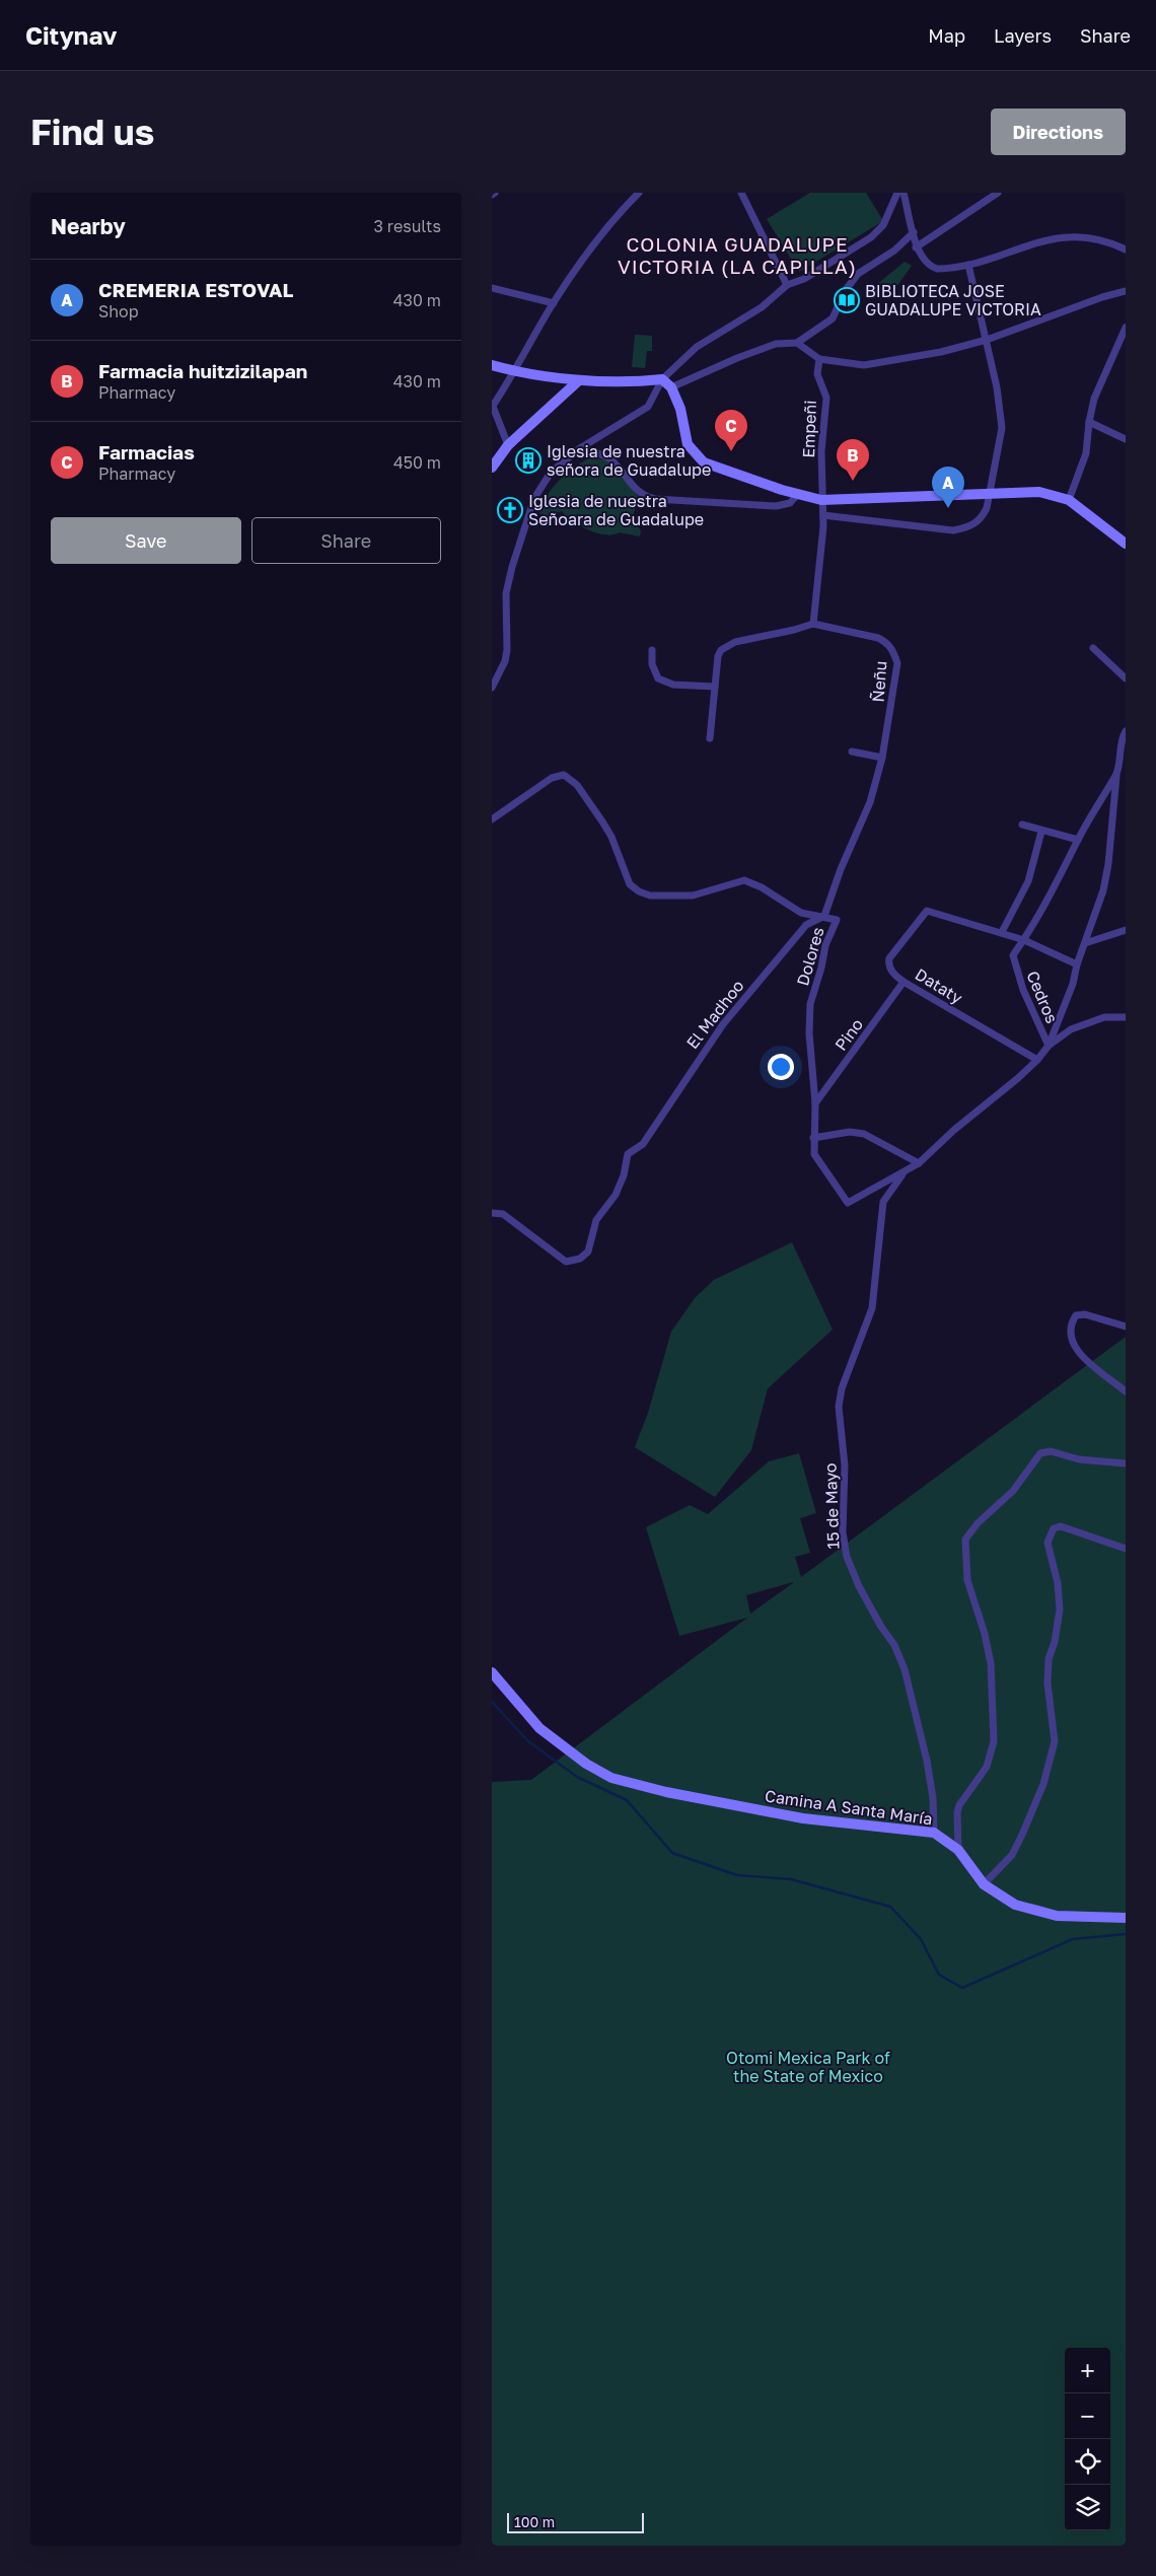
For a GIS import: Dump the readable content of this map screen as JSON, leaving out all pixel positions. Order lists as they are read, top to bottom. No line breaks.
{"streets":{"main road":["Camina A Santa María"],"street":["Empeñi","Ñeñu","Dolores","Dataty","Cedros","El Madhoo","Pino","15 de Mayo"]},"crossings":[["Ñeñu","Dolores"],["Ñeñu","El Madhoo"],["Dolores","Cedros"],["Dolores","El Madhoo"],["Dolores","Pino"],["Dataty","Cedros"],["Dataty","Pino"],["Cedros","15 de Mayo"],["15 de Mayo","Camina A Santa María"]],"districts":["COLONIA GUADALUPE VICTORIA (LA CAPILLA)"],"parks":["Otomi Mexica Park of the State of Mexico"],"places":{"library":["BIBLIOTECA JOSE GUADALUPE VICTORIA"],"building":["Iglesia de nuestra señora de Guadalupe"],"church":["Iglesia de nuestra Señoara de Guadalupe"]},"scale_bar":"100 m","page":{"header":"Citynav","nav":["Map","Layers","Share"],"buttons":["Directions",["Save","Share"]],"title":"Find us","heading":["Nearby","3 results"],"list":[{"mark":"A","name":"CREMERIA ESTOVAL","note":"Shop","value":"430 m"},{"mark":"B","name":"Farmacia huitzizilapan","note":"Pharmacy","value":"430 m"},{"mark":"C","name":"Farmacias","note":"Pharmacy","value":"450 m"}],"pins":["C","B","A"],"map_buttons":["+","−"],"scale":"100 m"}}
